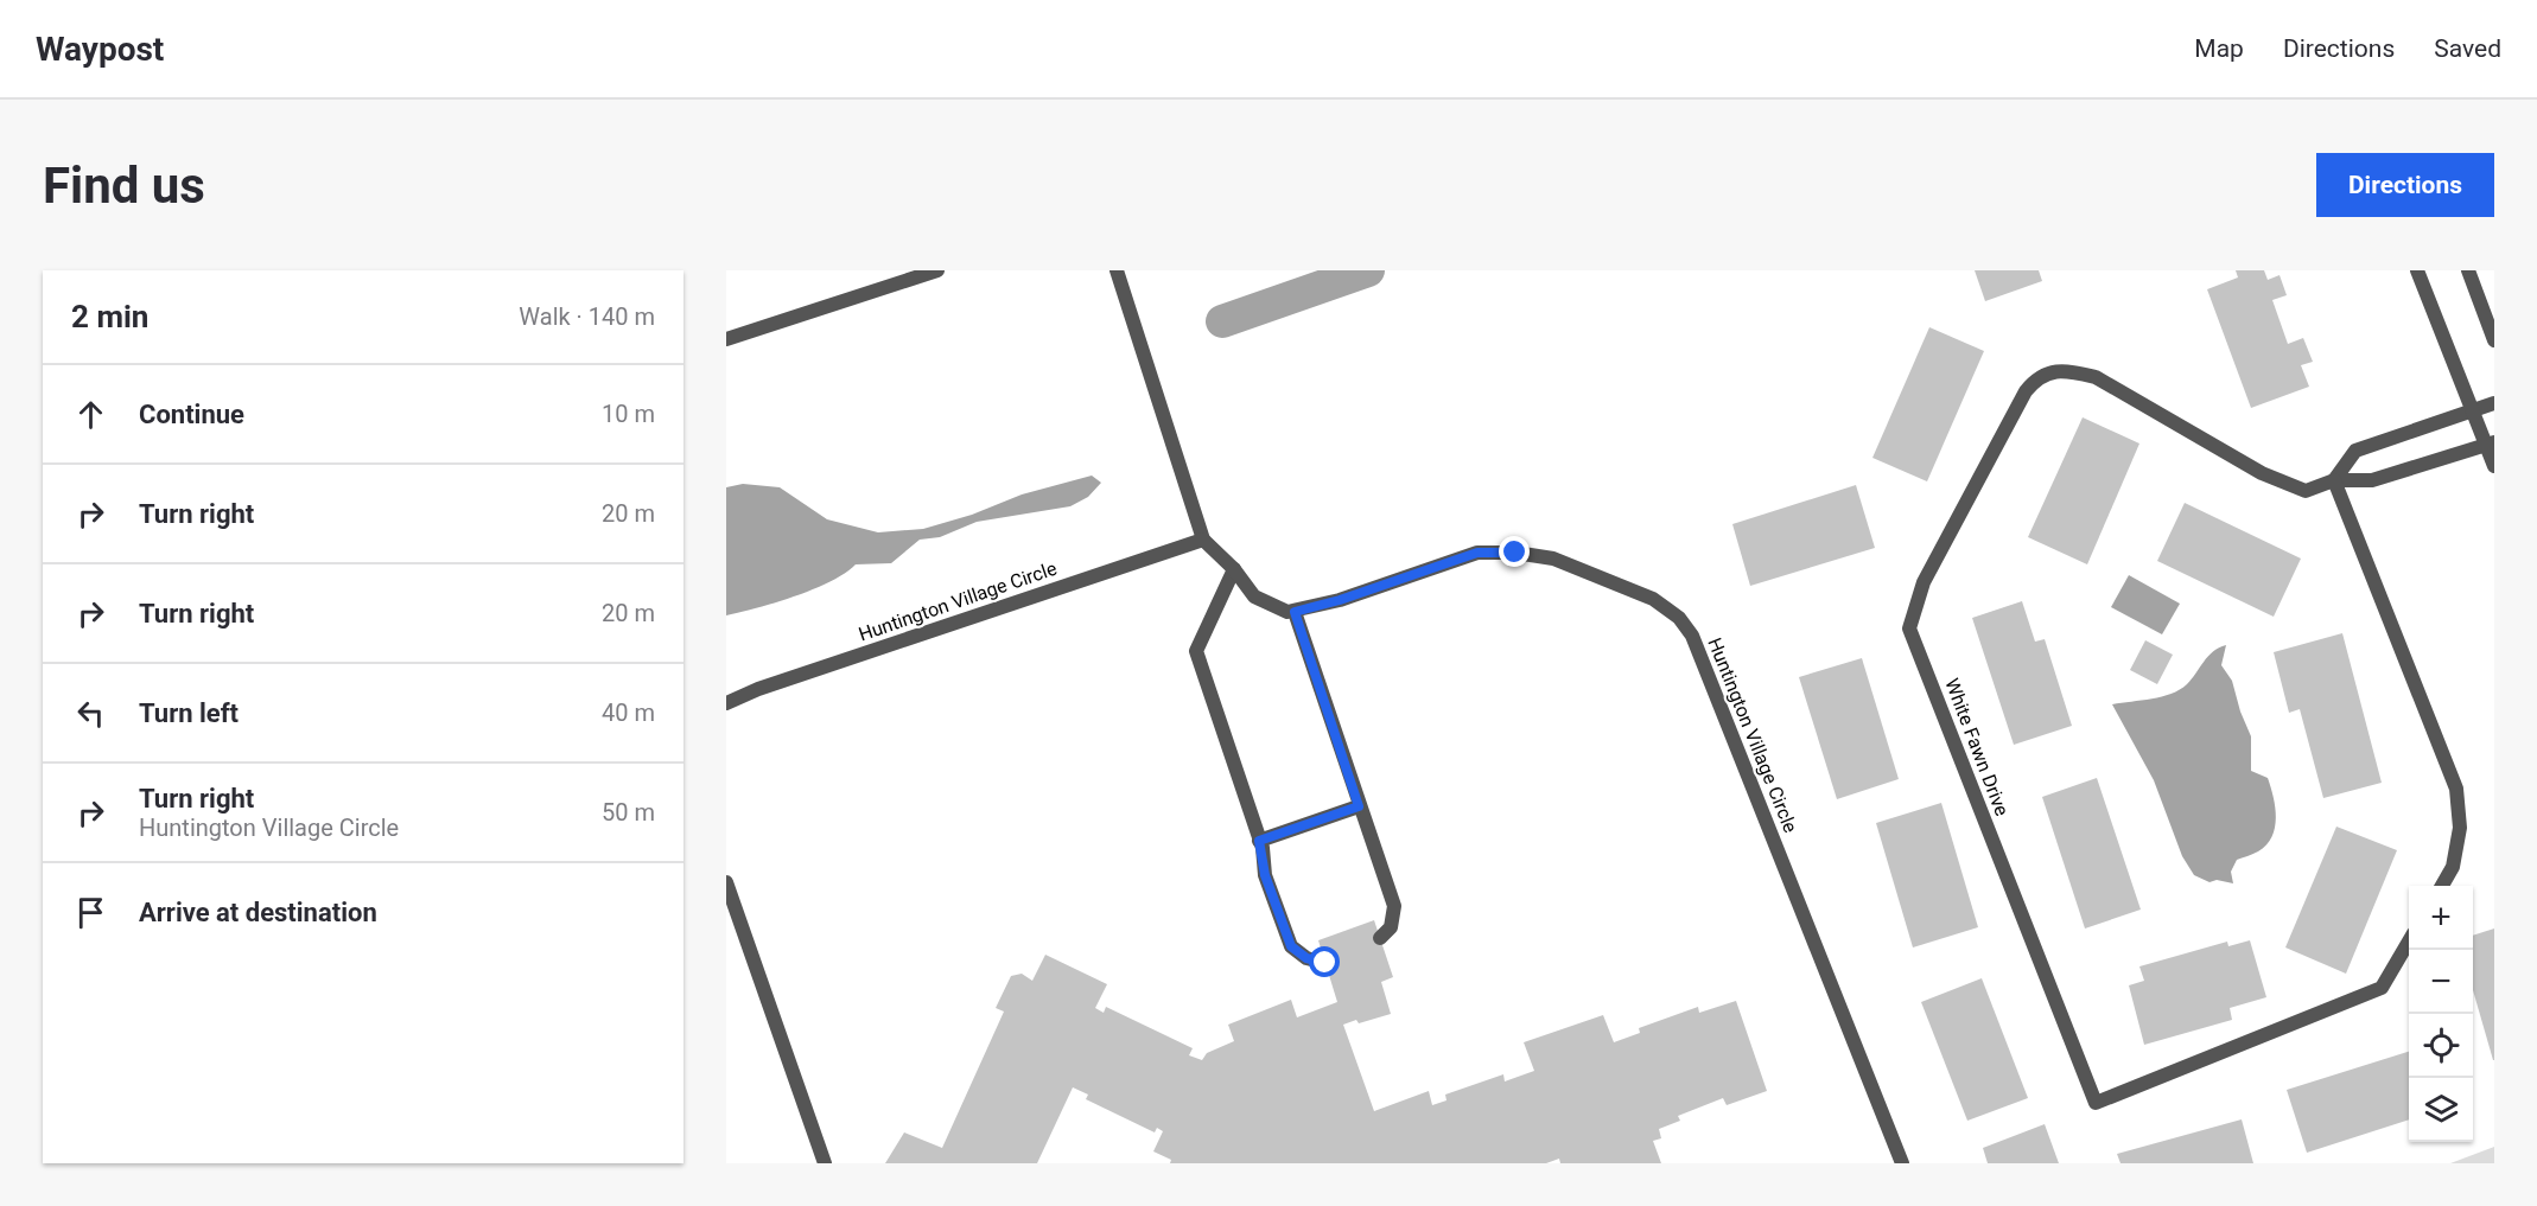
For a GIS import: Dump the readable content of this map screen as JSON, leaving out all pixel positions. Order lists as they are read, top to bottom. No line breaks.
{"streets":{"street":["Huntington Village Circle","White Fawn Drive"]},"page":{"header":"Waypost","nav":["Map","Directions","Saved"],"buttons":"Directions","title":"Find us","heading":["2 min","Walk · 140 m"],"list":[["Continue","10 m"],["Turn right","20 m"],["Turn right","20 m"],["Turn left","40 m"],["Turn right","Huntington Village Circle","50 m"],"Arrive at destination"],"map_buttons":["+","−"]}}
